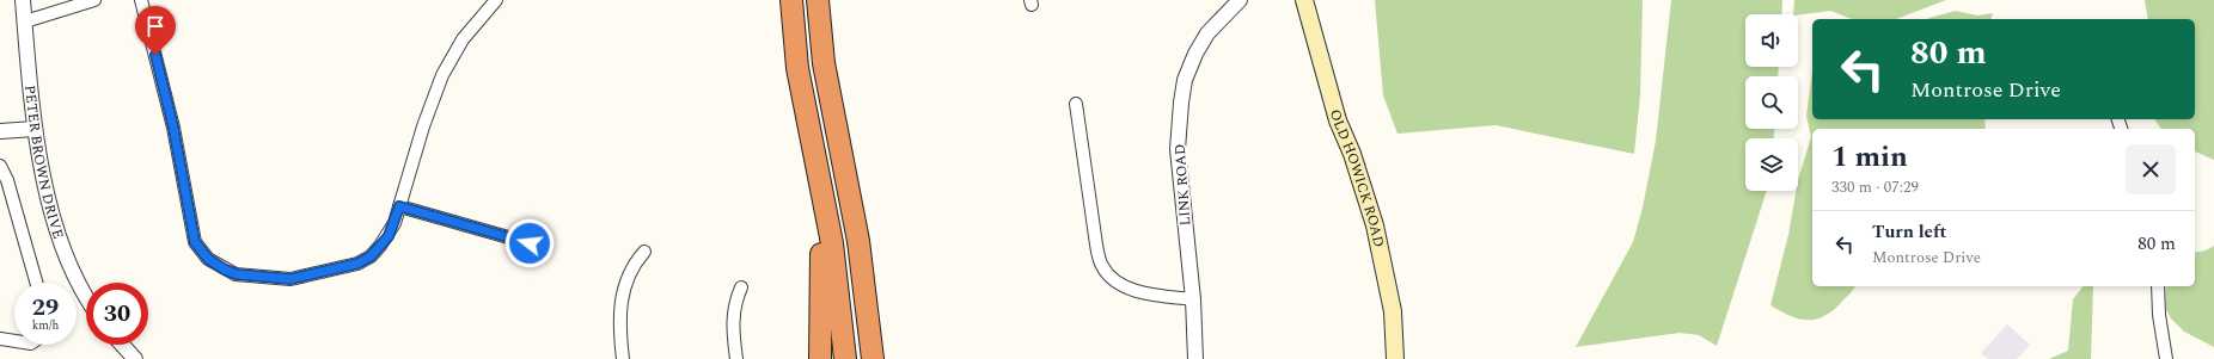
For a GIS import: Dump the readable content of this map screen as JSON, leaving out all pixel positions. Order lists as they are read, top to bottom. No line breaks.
{"streets":{"main road":["OLD HOWICK ROAD"],"street":["PETER BROWN DRIVE","LINK ROAD"]},"page":{"turn":["80 m","Montrose Drive"],"heading":["1 min","330 m · 07:29"],"list":[{"name":"Turn left","note":"Montrose Drive","value":"80 m"}],"speed":"29 km/h","limit":"30"}}
